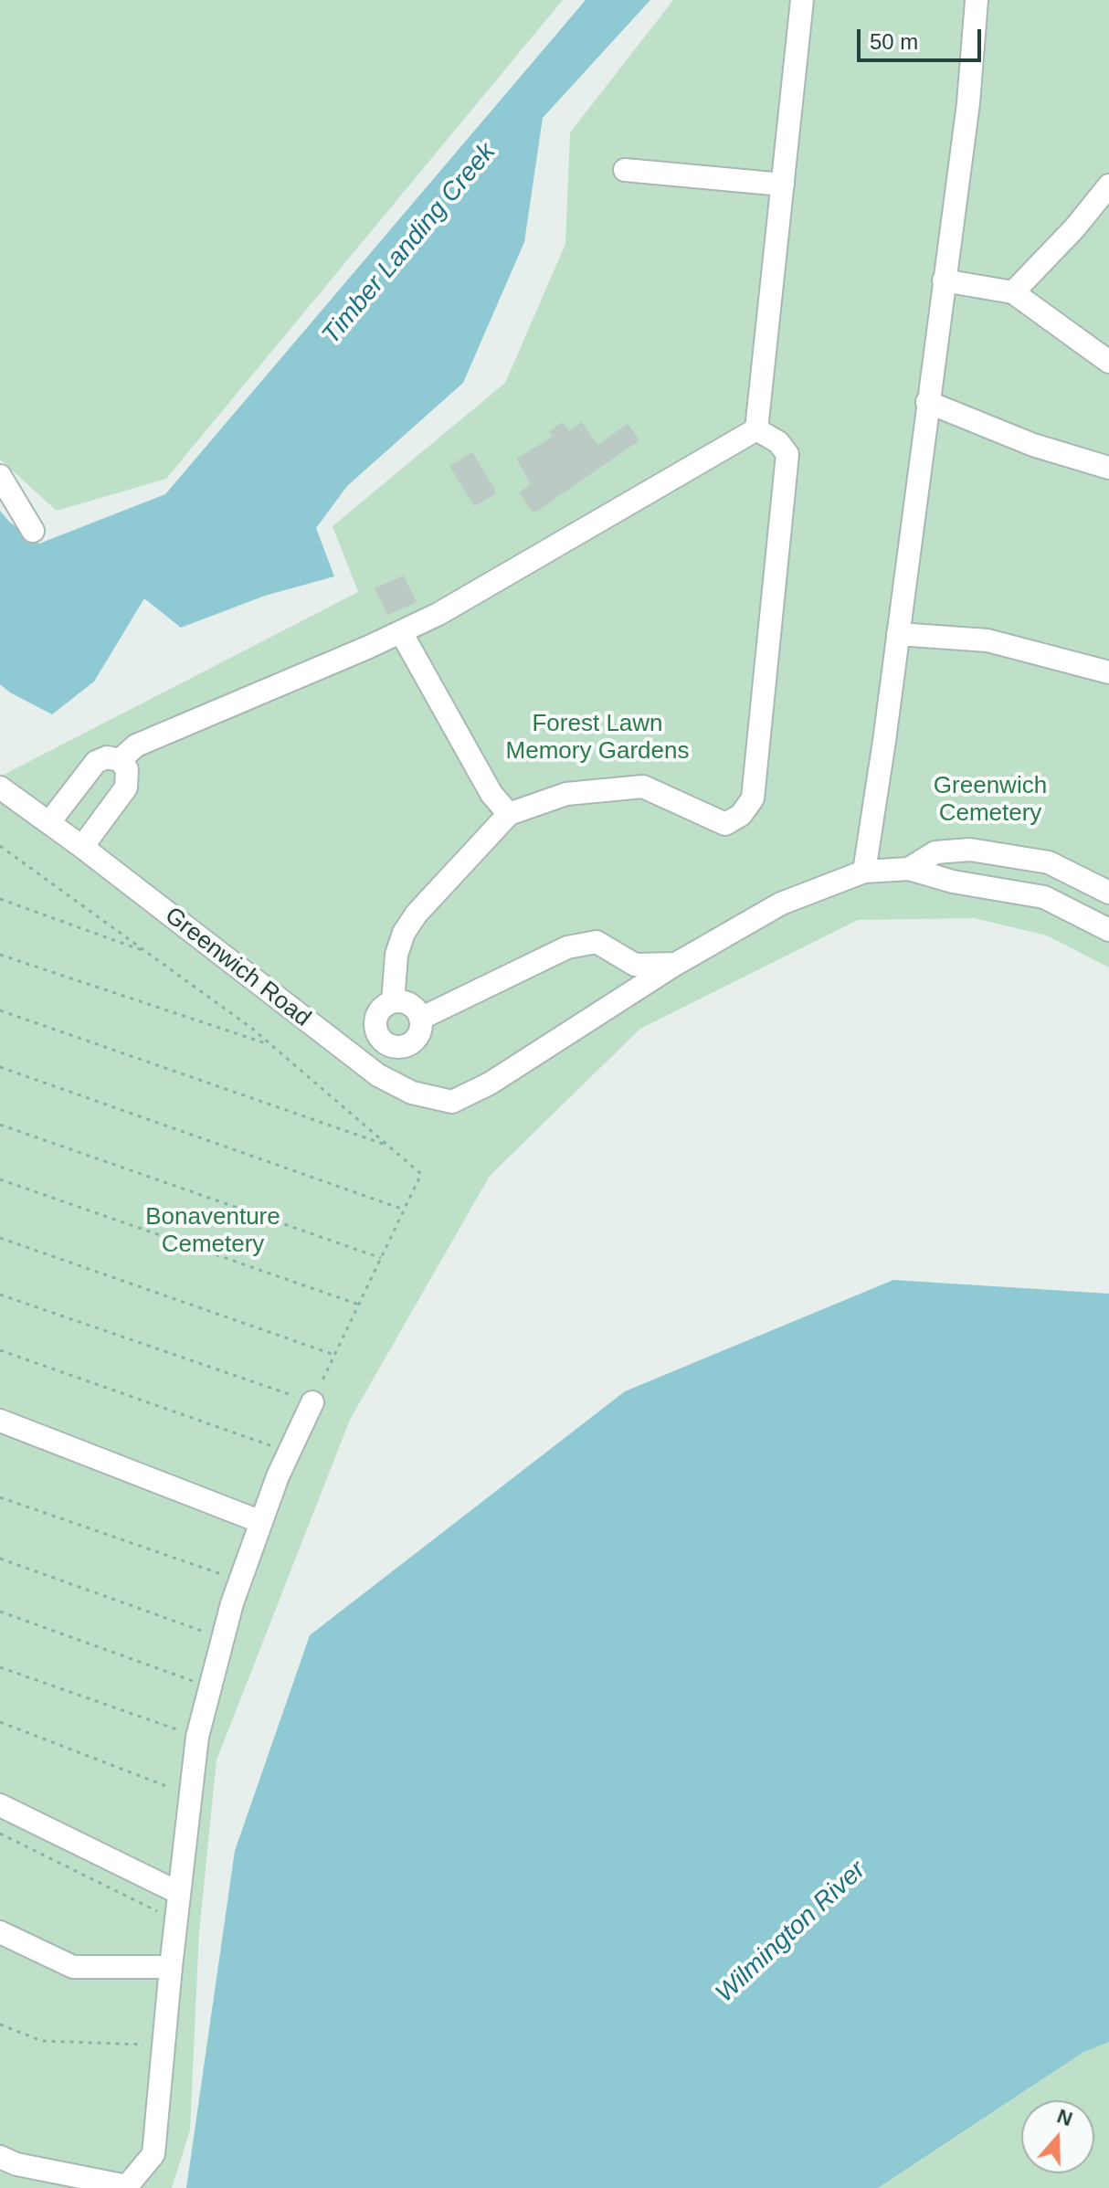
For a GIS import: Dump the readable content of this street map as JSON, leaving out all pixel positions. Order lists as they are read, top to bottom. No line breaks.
{"streets":{"street":["Greenwich Road"]},"water":["Timber Landing Creek","Wilmington River"],"parks":["Forest Lawn Memory Gardens","Greenwich Cemetery","Bonaventure Cemetery"],"scale_bar":"50 m","north":"top"}
